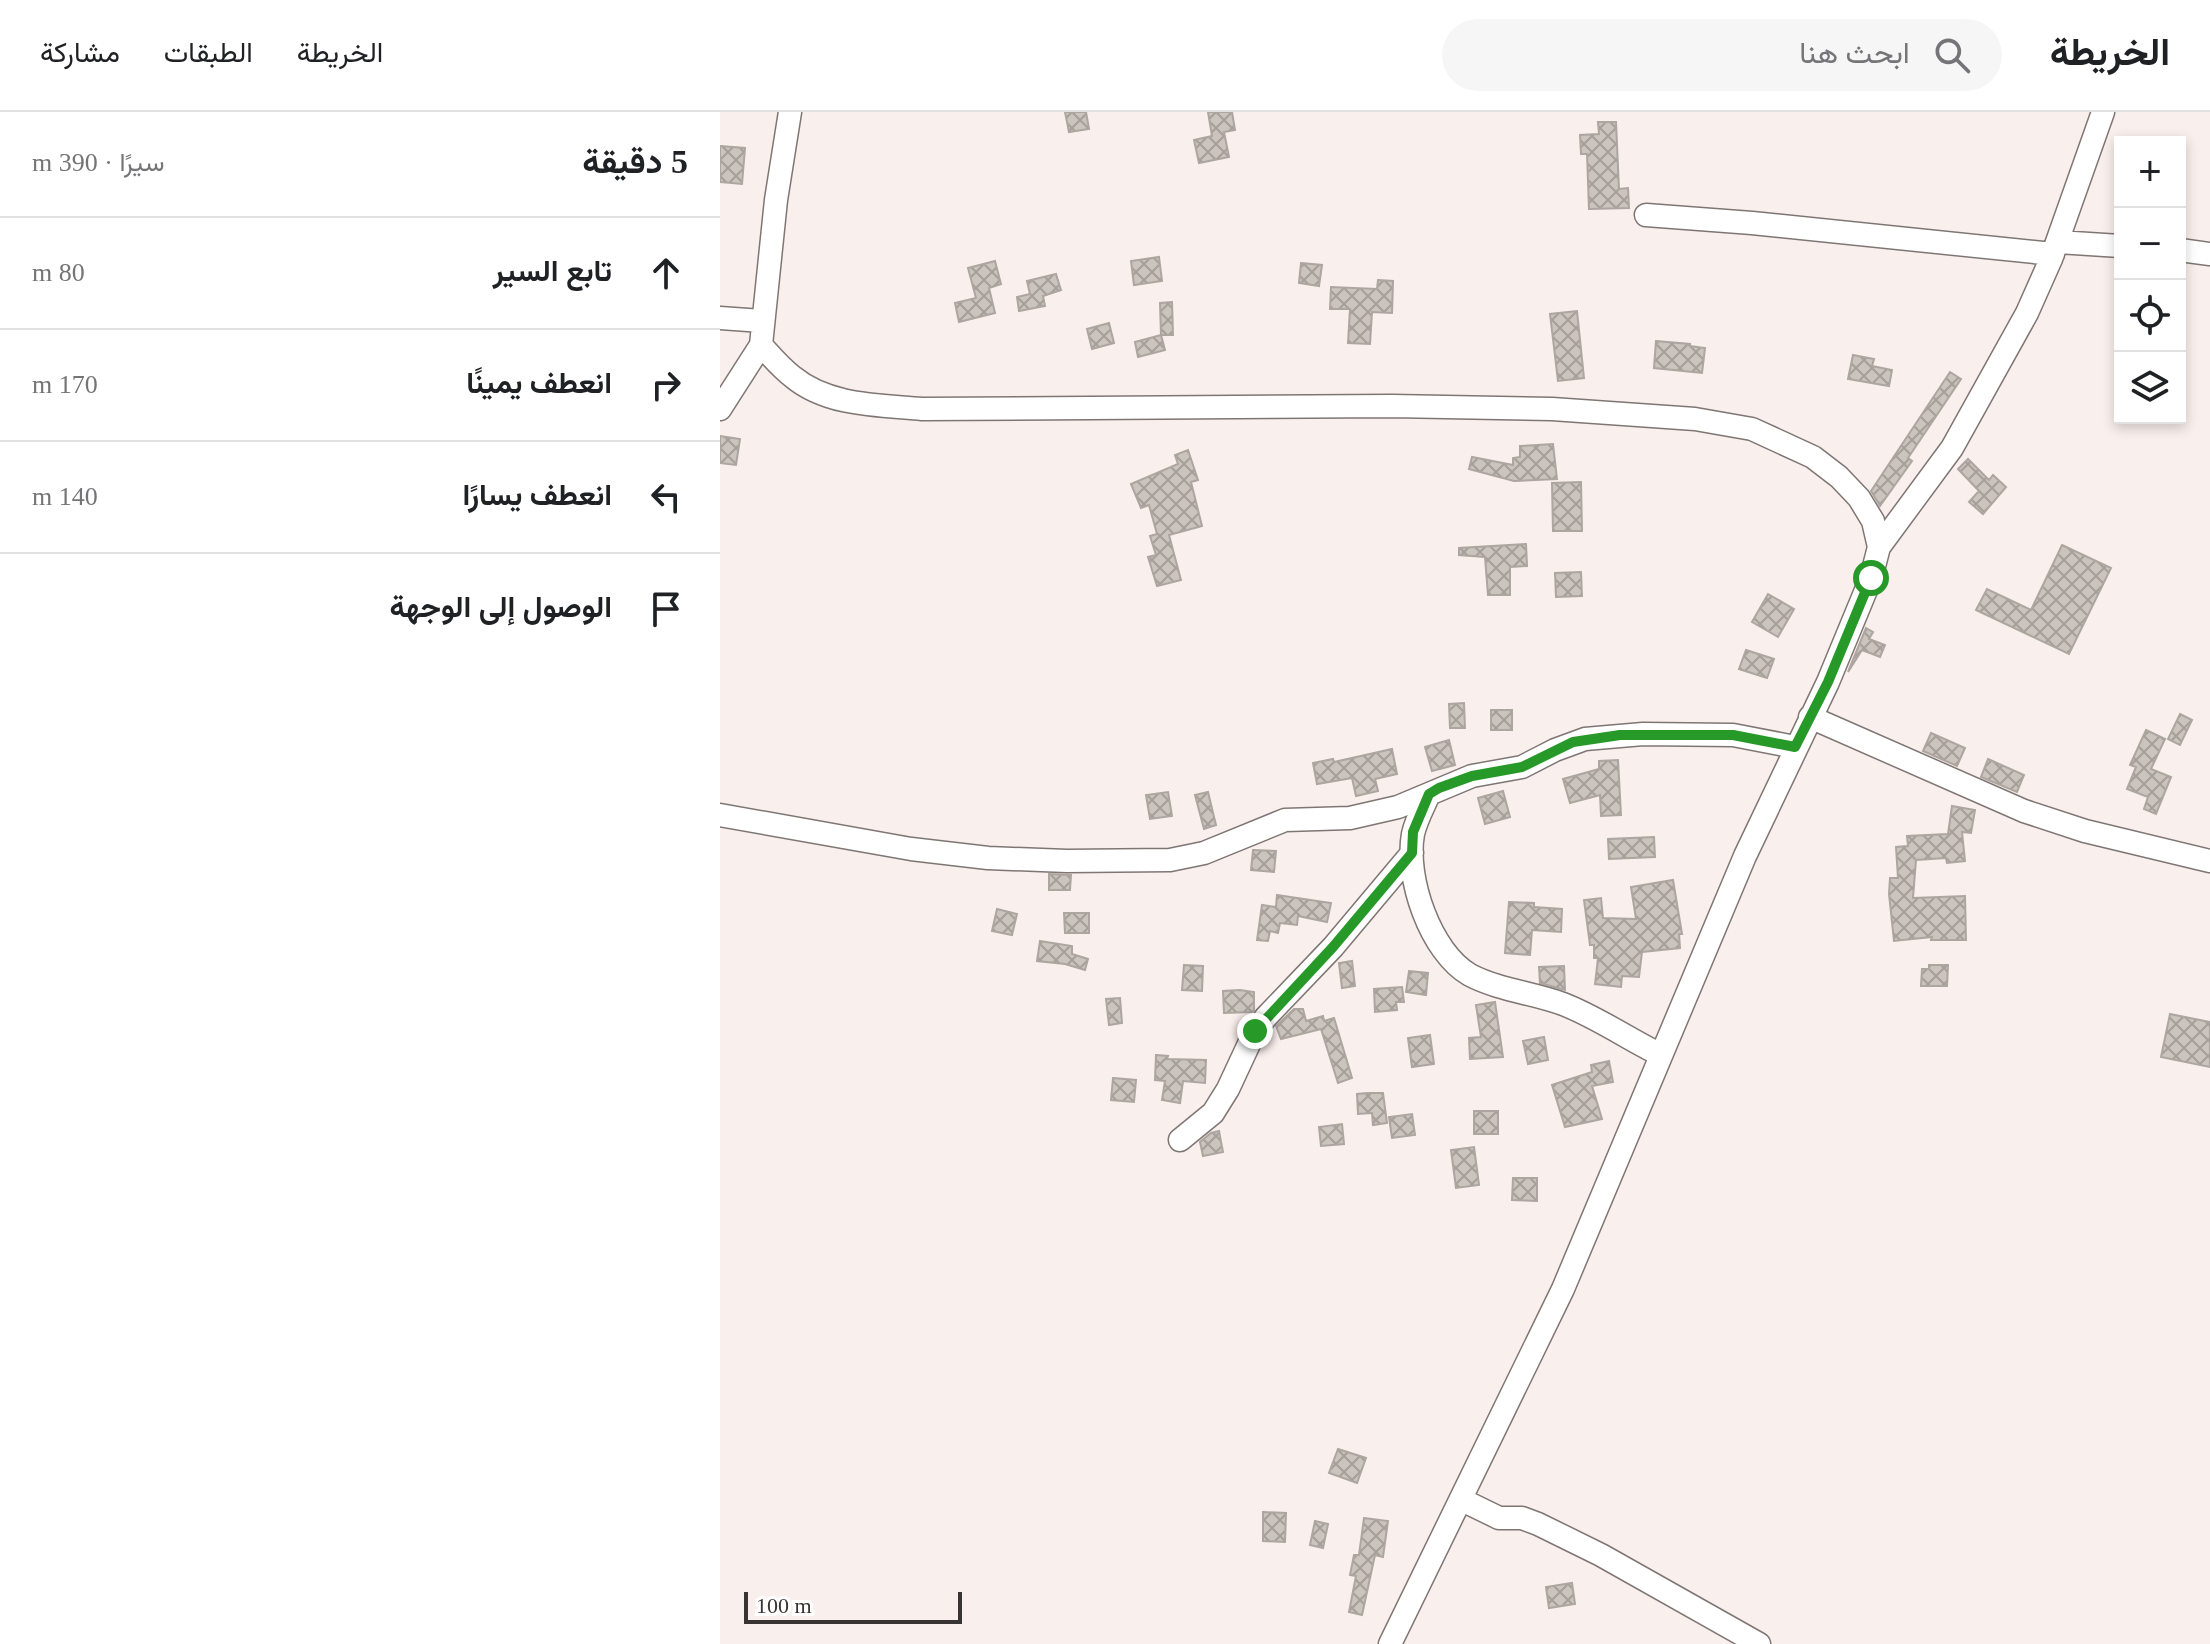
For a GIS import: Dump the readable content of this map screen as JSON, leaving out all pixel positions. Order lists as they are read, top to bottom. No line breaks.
{"scale_bar":"100 m","page":{"header":"الخريطة","search":"ابحث هنا","nav":["الخريطة","الطبقات","مشاركة"],"heading":["5 دقيقة","سيرًا · 390 m"],"map_buttons":["+","−"],"list":[["تابع السير","80 m"],["انعطف يمينًا","170 m"],["انعطف يسارًا","140 m"],"الوصول إلى الوجهة"],"scale":"100 m"}}
